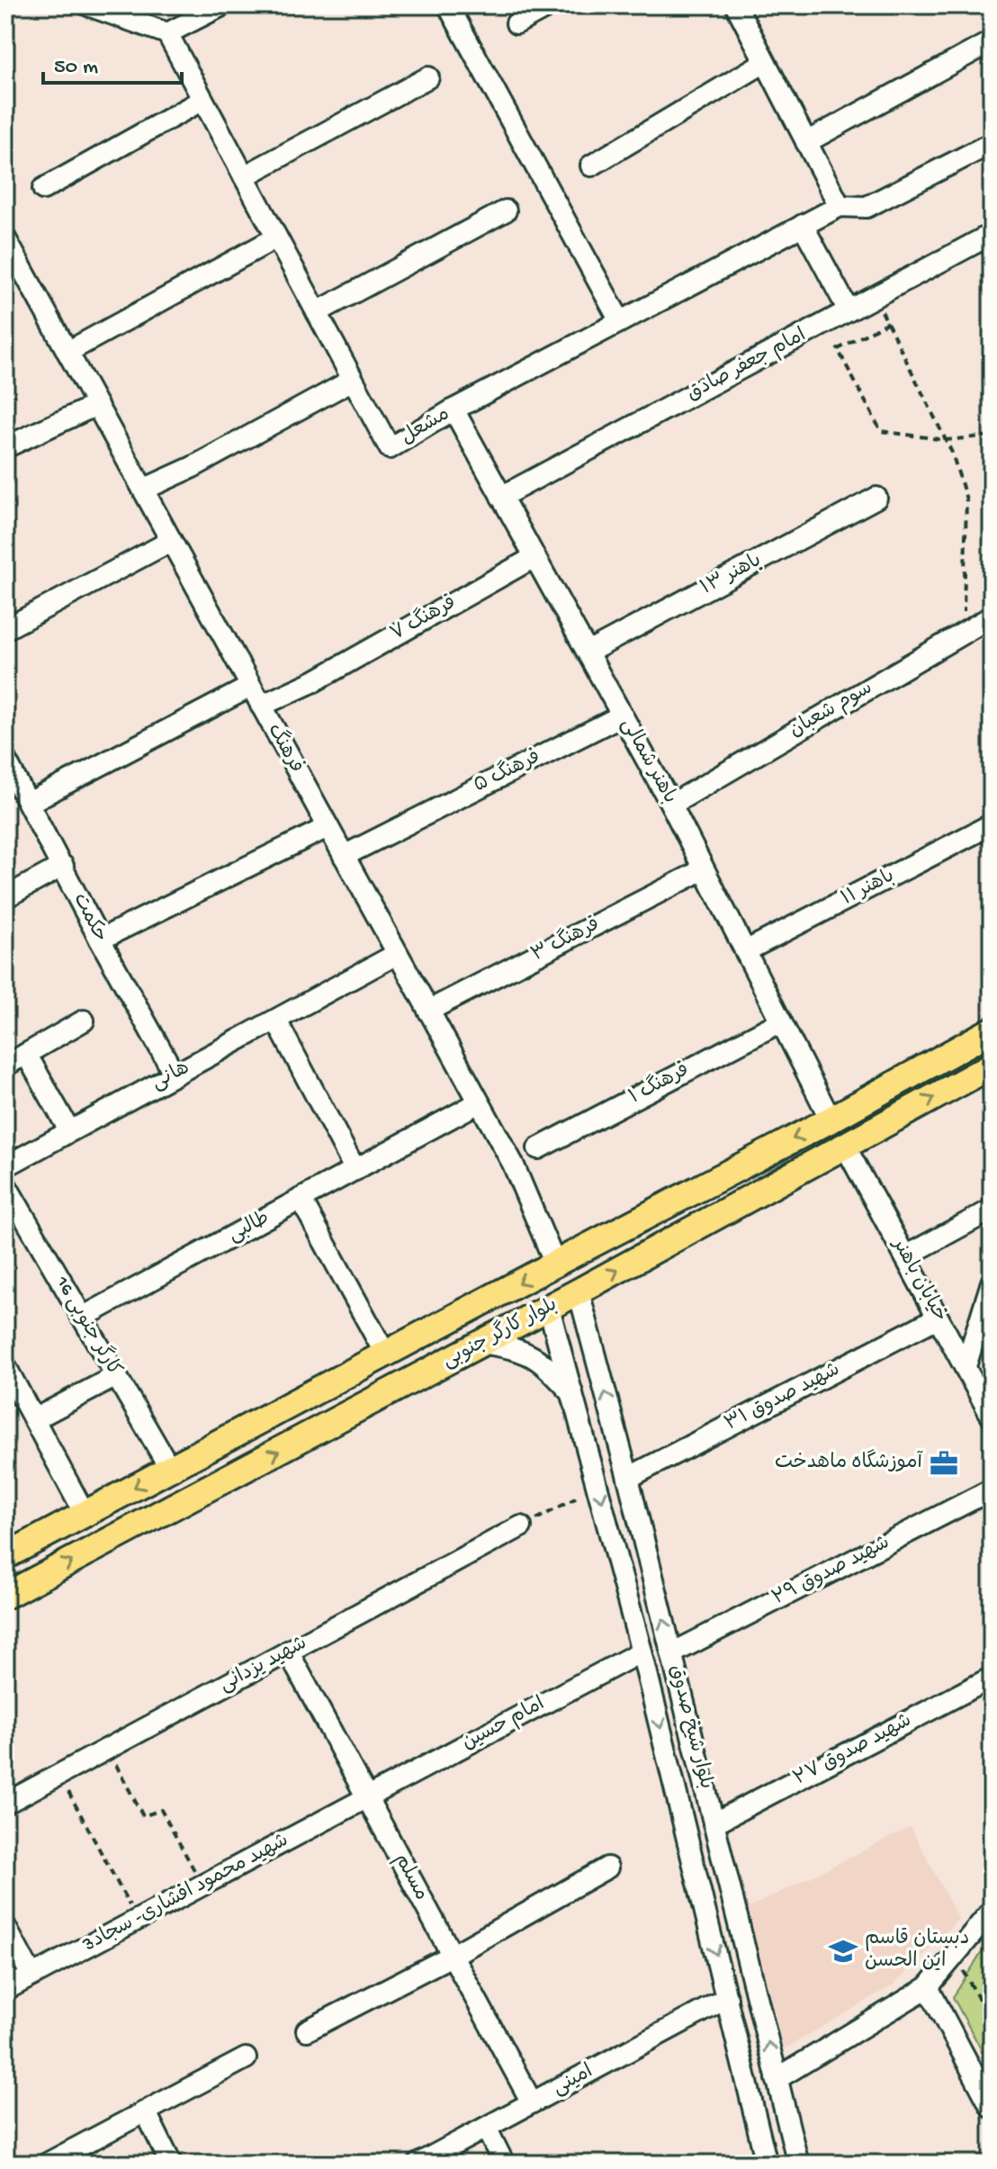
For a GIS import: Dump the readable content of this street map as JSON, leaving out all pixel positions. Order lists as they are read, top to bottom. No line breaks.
{"streets":{"main road":["بلوار کارگر جنوبی"],"street":["امام جعفر صادق","مشعل","باهنر ۱۳","فرهنگ ۷","سوم شعبان","فرهنگ","باهنر شمالی","فرهنگ ۵","باهنر ۱۱","حکمت","فرهنگ ۳","هانی","فرهنگ ۱","طالبی","خیابان باهنر","کارگر جنوبی 16","شهید صدوق ۳۱","شهید صدوق ۲۹","شهید یزدانی","امام حسین","بلوار شیخ صدوق","شهید صدوق ۲۷","مسلم","شهید محمود افشاری- سجاد3","امینی"]},"crossings":[["امام جعفر صادق","باهنر شمالی"],["مشعل","باهنر شمالی"],["باهنر ۱۳","باهنر شمالی"],["فرهنگ ۷","فرهنگ"],["فرهنگ ۷","باهنر شمالی"],["سوم شعبان","باهنر شمالی"],["فرهنگ","فرهنگ ۵"],["فرهنگ","فرهنگ ۳"],["فرهنگ","هانی"],["فرهنگ","طالبی"],["فرهنگ","بلوار کارگر جنوبی"],["باهنر شمالی","فرهنگ ۵"],["باهنر شمالی","باهنر ۱۱"],["باهنر شمالی","فرهنگ ۳"],["باهنر شمالی","فرهنگ ۱"],["باهنر شمالی","بلوار کارگر جنوبی"],["حکمت","هانی"],["طالبی","کارگر جنوبی 16"],["خیابان باهنر","بلوار کارگر جنوبی"],["خیابان باهنر","شهید صدوق ۳۱"],["کارگر جنوبی 16","بلوار کارگر جنوبی"],["بلوار کارگر جنوبی","بلوار شیخ صدوق"],["شهید صدوق ۳۱","بلوار شیخ صدوق"],["شهید صدوق ۲۹","بلوار شیخ صدوق"],["شهید یزدانی","مسلم"],["امام حسین","بلوار شیخ صدوق"],["امام حسین","مسلم"],["امام حسین","شهید محمود افشاری- سجاد3"],["بلوار شیخ صدوق","شهید صدوق ۲۷"],["بلوار شیخ صدوق","امینی"],["مسلم","شهید محمود افشاری- سجاد3"],["مسلم","امینی"]],"places":{"office":["آموزشگاه ماهدخت"],"school or university":["دبستان قاسم این الحسن"]},"scale_bar":"50 m"}
